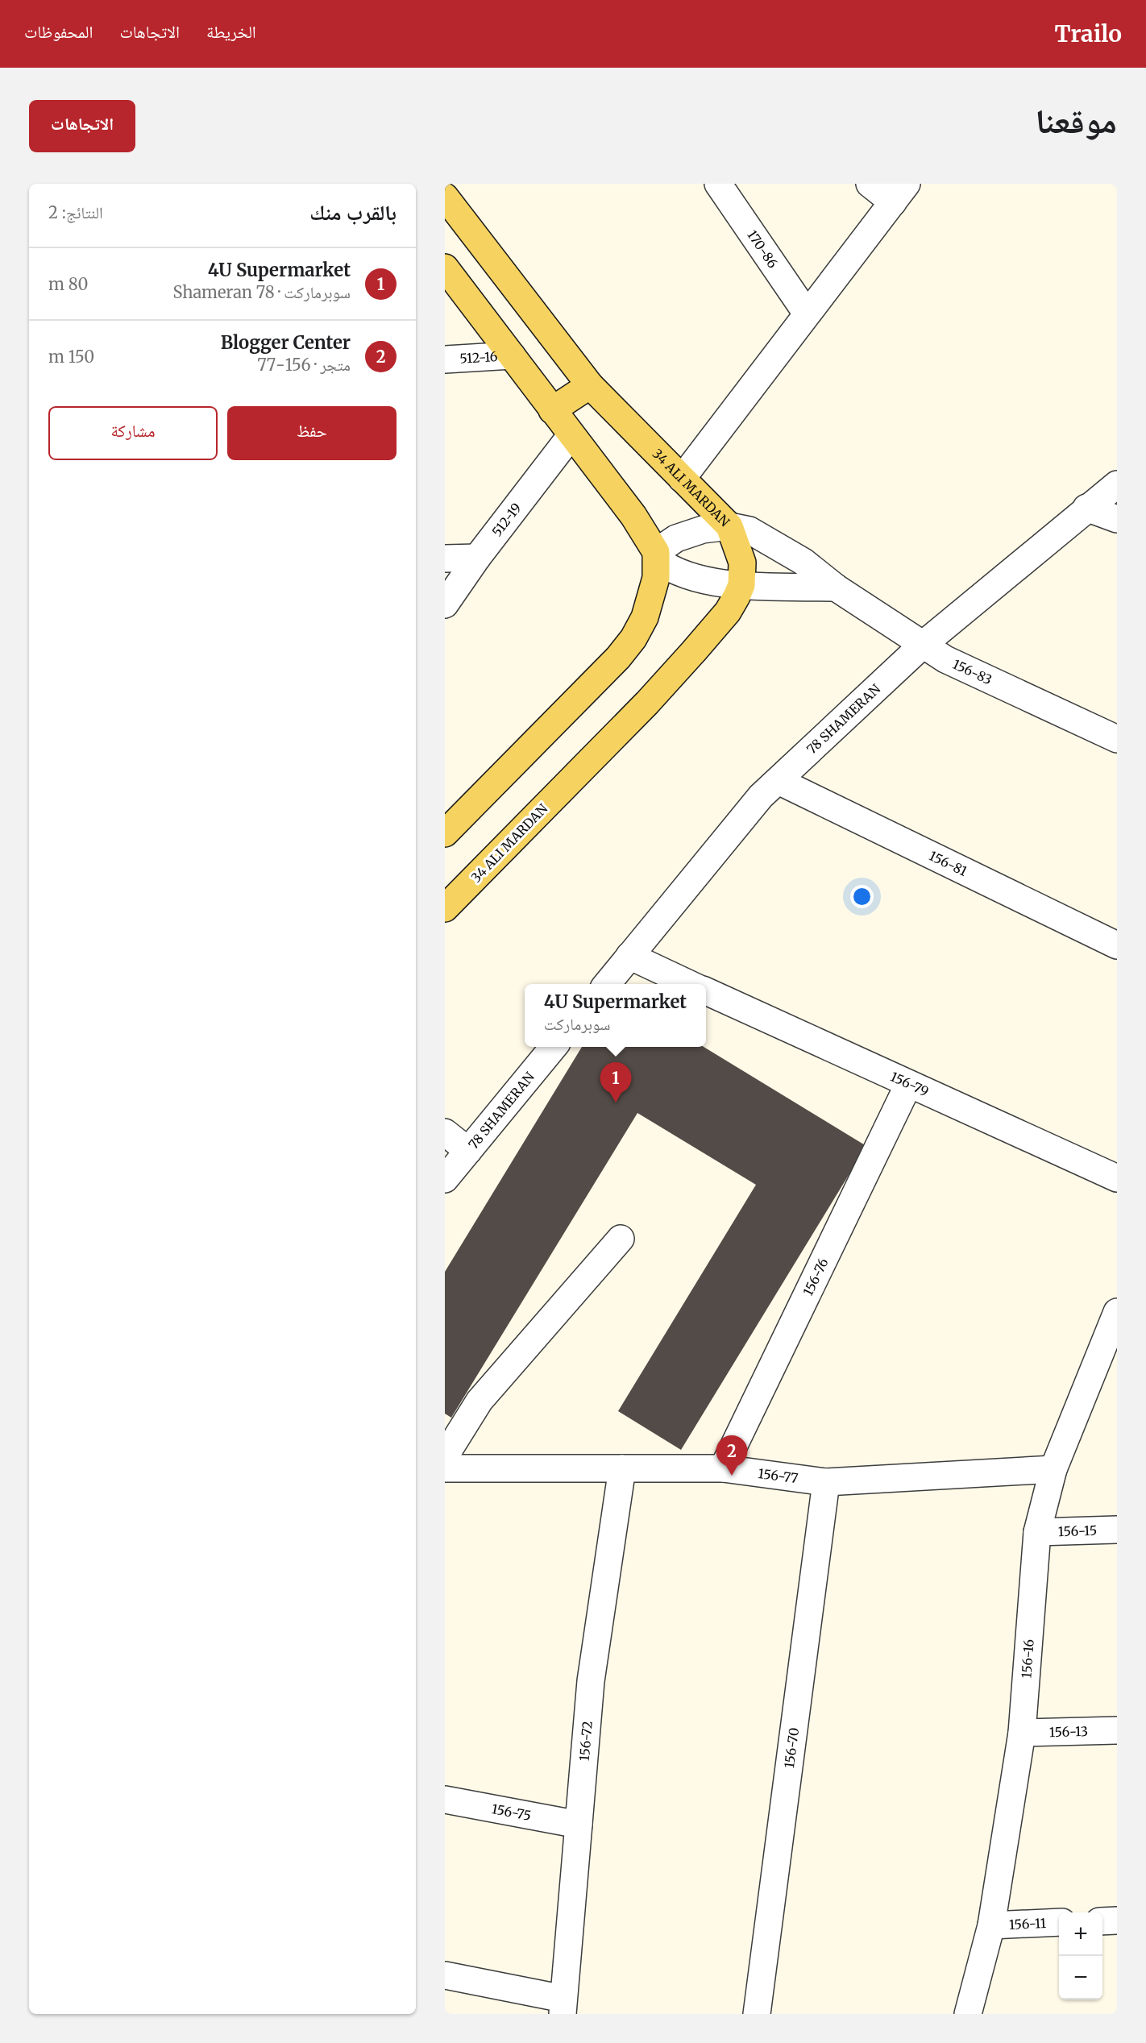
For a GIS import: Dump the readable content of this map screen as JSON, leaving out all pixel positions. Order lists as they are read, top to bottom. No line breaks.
{"streets":{"main road":["34 ALI MARDAN"],"street":["170-86","512-16","512-19","156-83","78 SHAMERAN","156-81","156-79","156-76","156-77","156-15","156-16","156-13","156-72","156-70","156-75","156-11"]},"crossings":[["34 ALI MARDAN","156-83"],["156-83","78 SHAMERAN"],["78 SHAMERAN","156-81"],["156-79","156-76"],["156-76","156-77"],["156-77","156-16"],["156-77","156-72"],["156-77","156-70"],["156-15","156-16"],["156-16","156-13"],["156-16","156-11"],["156-72","156-75"]],"page":{"header":"Trailo","nav":["الخريطة","الاتجاهات","المحفوظات"],"title":"موقعنا","buttons":["الاتجاهات",["حفظ","مشاركة"]],"heading":["بالقرب منك","النتائج: 2"],"list":[{"mark":"1","name":"4U Supermarket","note":"سوبرماركت · 78 Shameran","value":"80 m"},{"mark":"2","name":"Blogger Center","note":"متجر · 156-77","value":"150 m"}],"popup":["4U Supermarket","سوبرماركت"],"pins":["1","2"],"map_buttons":["+","−"]}}
